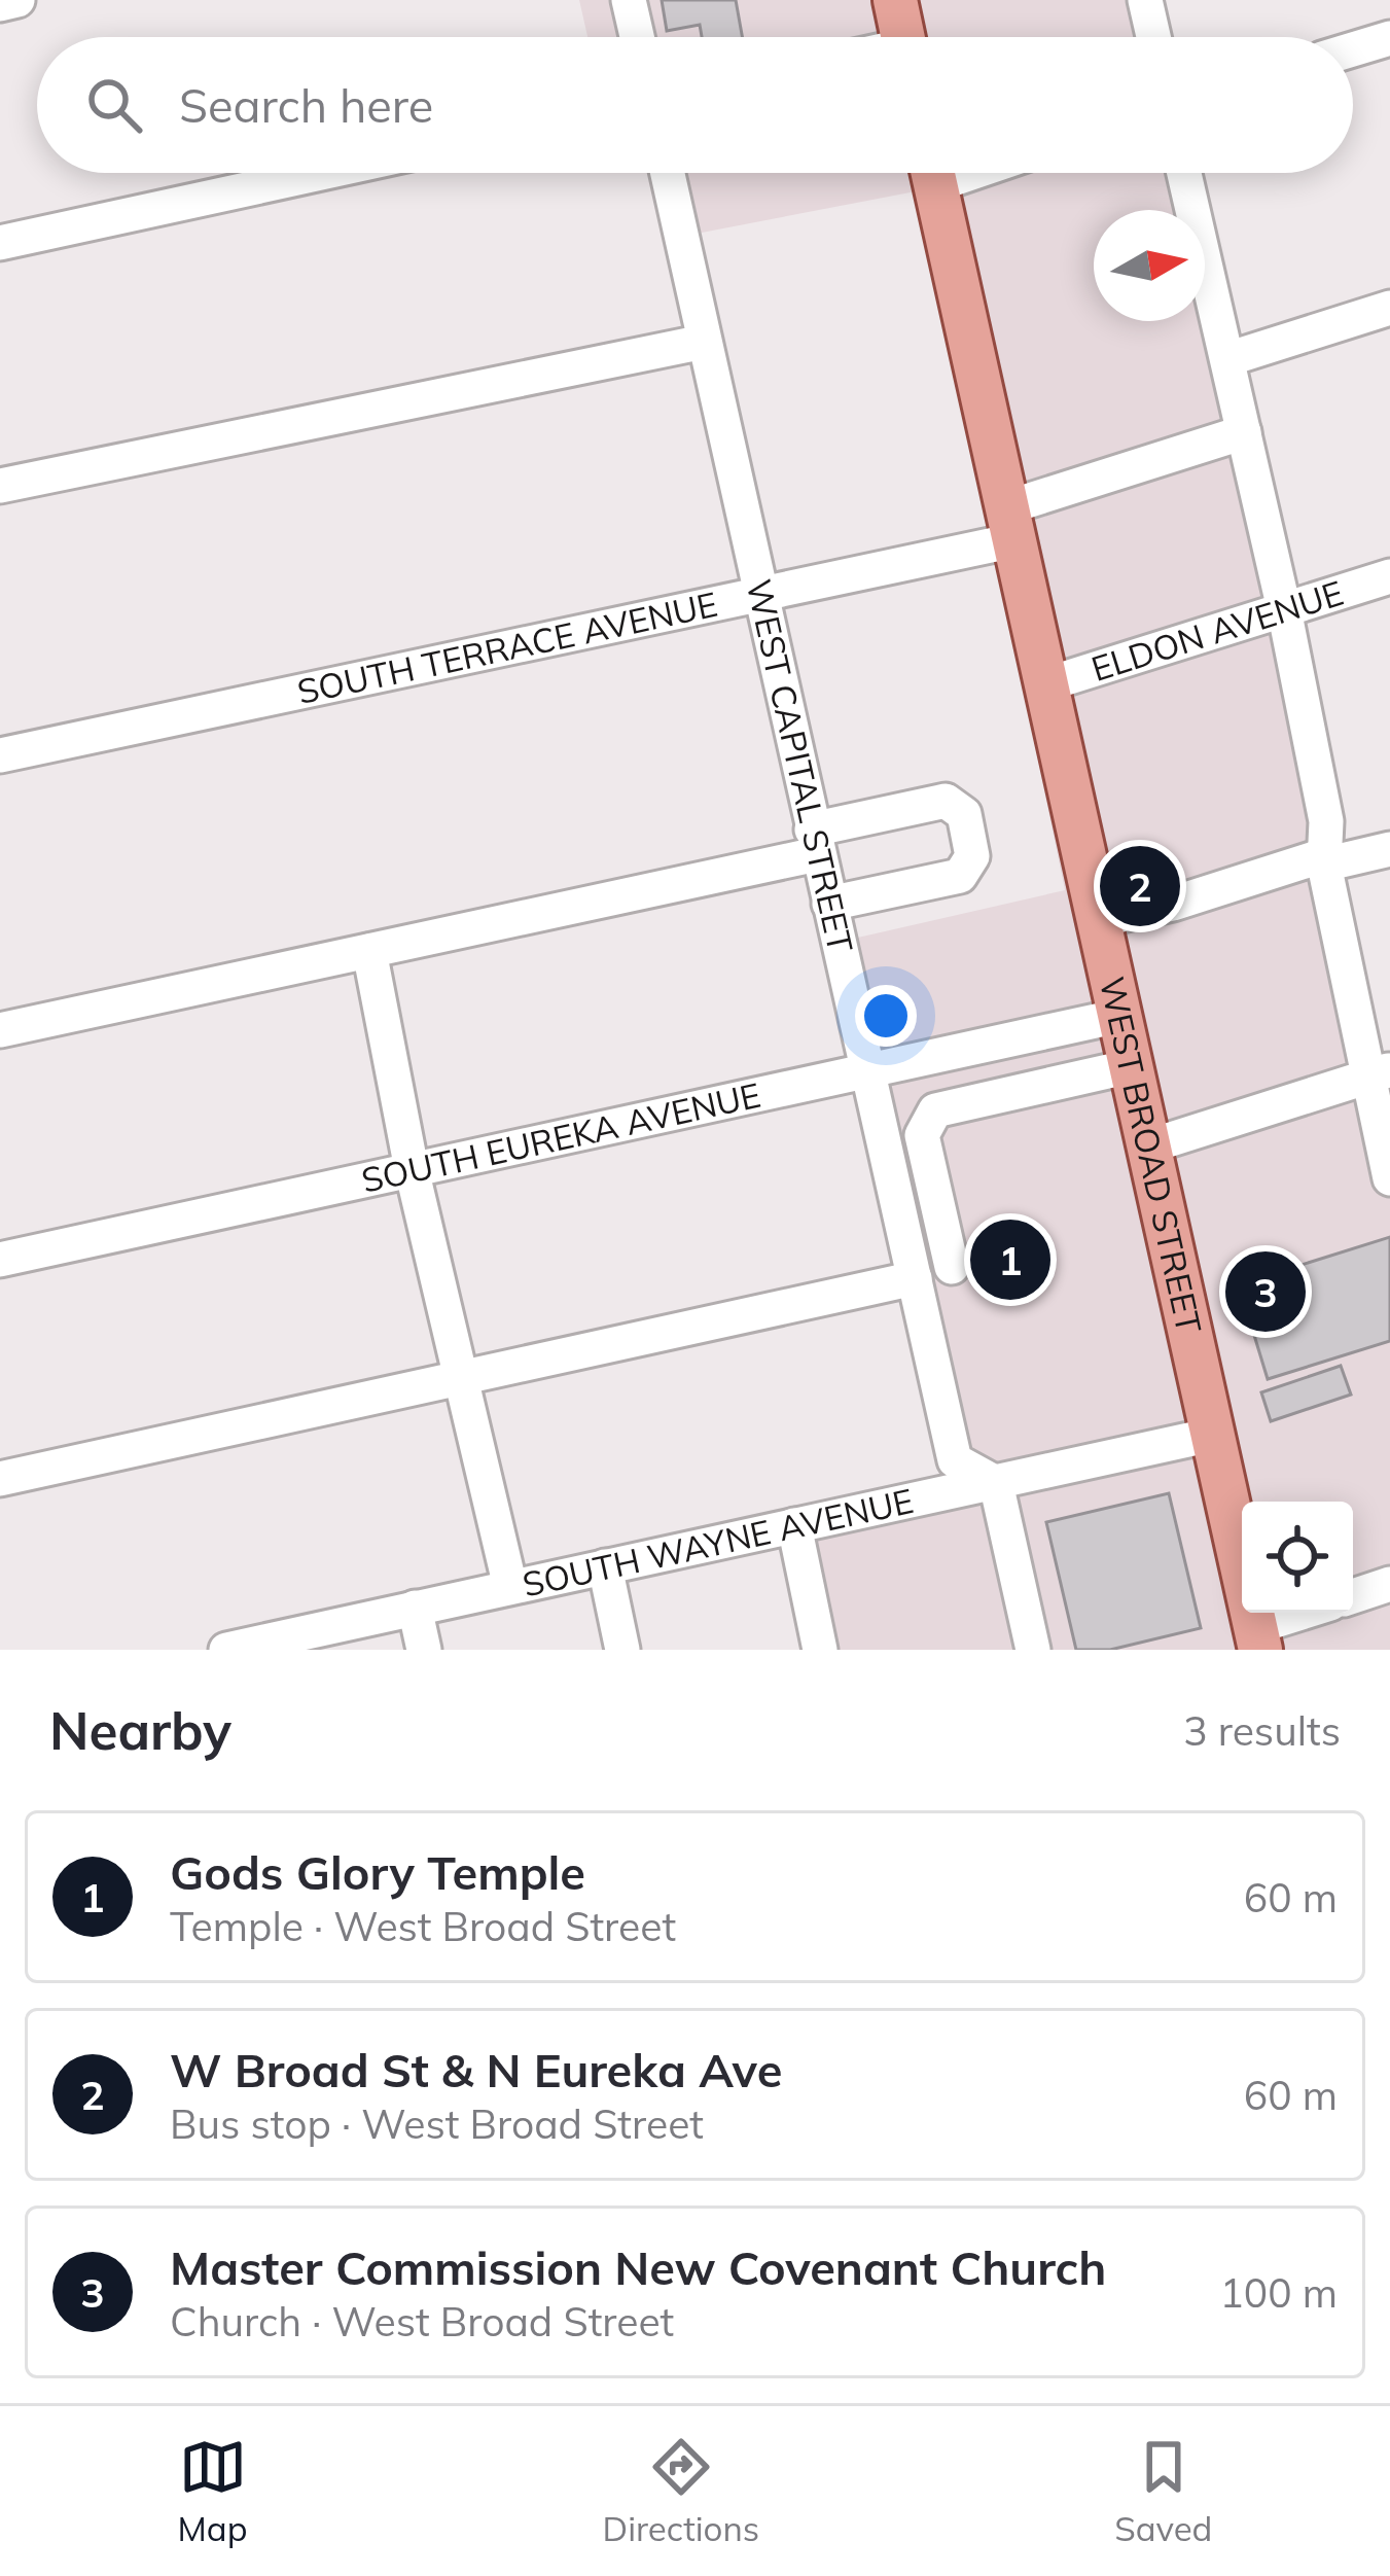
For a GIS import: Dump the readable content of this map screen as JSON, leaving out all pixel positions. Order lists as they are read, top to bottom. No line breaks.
{"streets":{"main road":["WEST BROAD STREET"],"street":["ELDON AVENUE","SOUTH TERRACE AVENUE","WEST CAPITAL STREET","SOUTH EUREKA AVENUE","SOUTH WAYNE AVENUE"]},"crossings":[["ELDON AVENUE","WEST BROAD STREET"],["SOUTH TERRACE AVENUE","WEST CAPITAL STREET"],["SOUTH TERRACE AVENUE","WEST BROAD STREET"],["WEST CAPITAL STREET","SOUTH EUREKA AVENUE"],["WEST CAPITAL STREET","SOUTH WAYNE AVENUE"],["SOUTH EUREKA AVENUE","WEST BROAD STREET"],["WEST BROAD STREET","SOUTH WAYNE AVENUE"]],"north":"right","page":{"search":"Search here","pins":["2","1","3"],"heading":["Nearby","3 results"],"list":[{"mark":"1","name":"Gods Glory Temple","note":"Temple · West Broad Street","value":"60 m"},{"mark":"2","name":"W Broad St & N Eureka Ave","note":"Bus stop · West Broad Street","value":"60 m"},{"mark":"3","name":"Master Commission New Covenant Church","note":"Church · West Broad Street","value":"100 m"}],"nav":["Map","Directions","Saved"]}}
